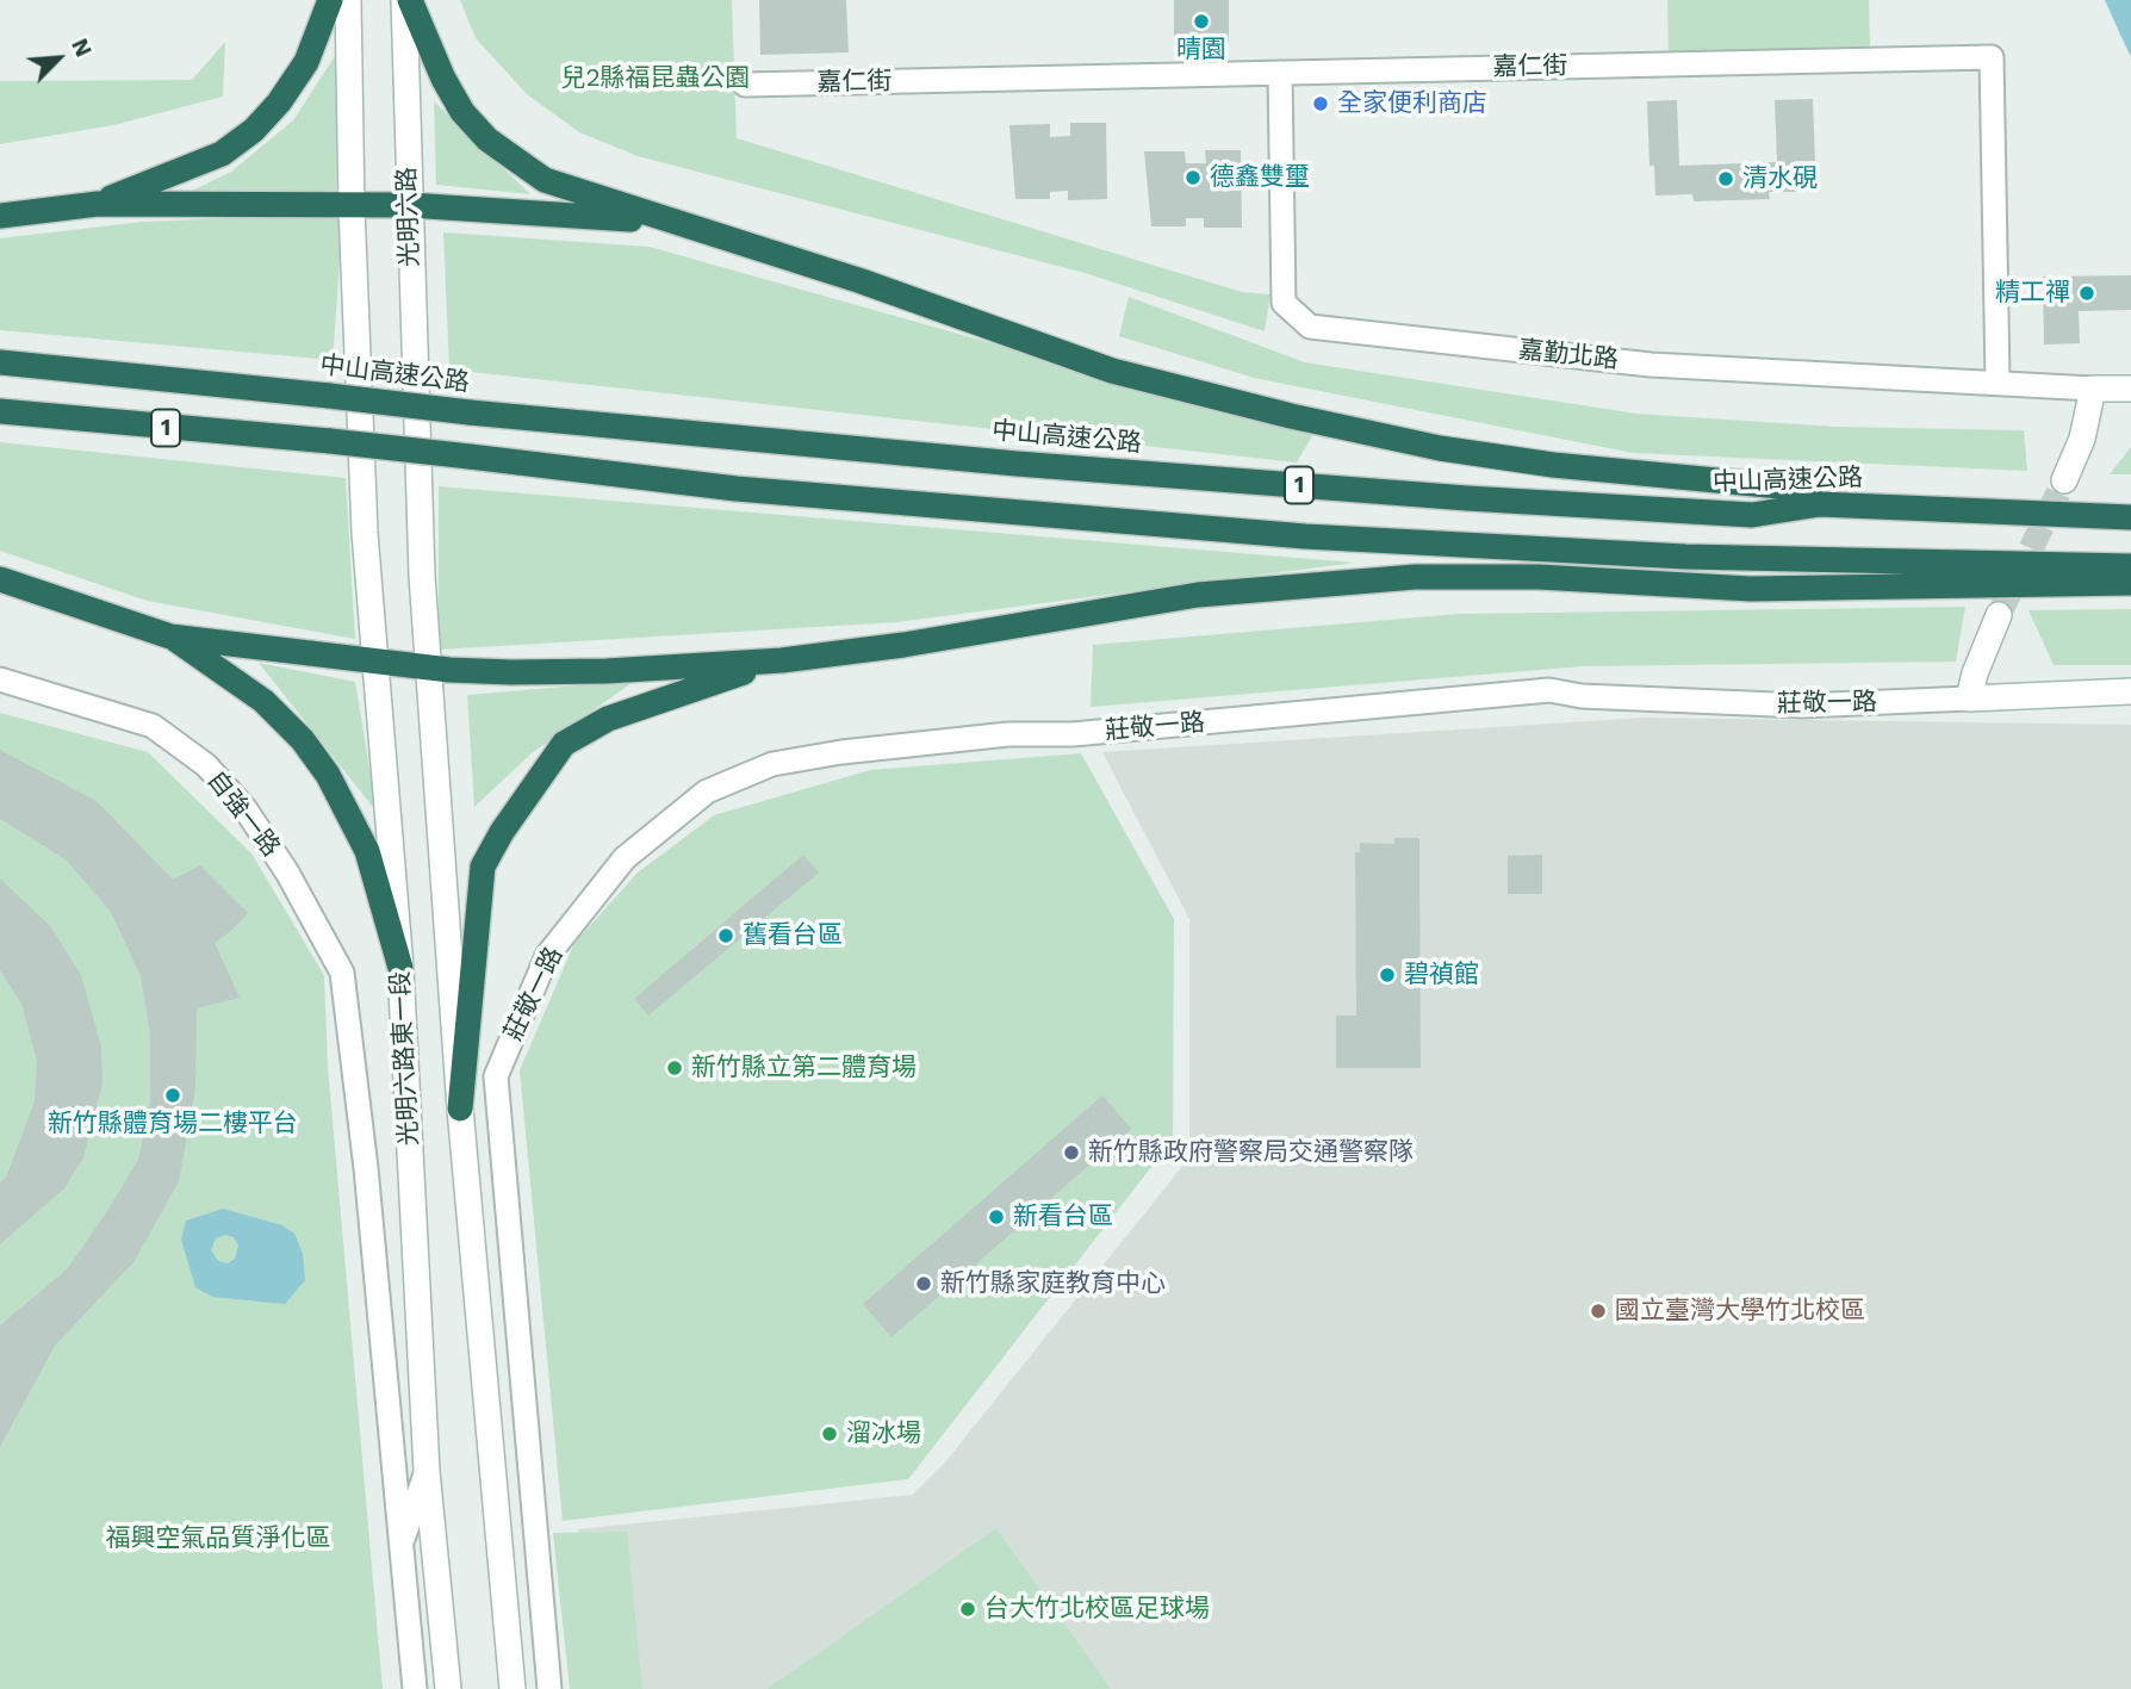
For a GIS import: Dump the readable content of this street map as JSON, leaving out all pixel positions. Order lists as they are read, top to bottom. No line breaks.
{"streets":{"highway":["中山高速公路","1"],"main road":["光明六路","嘉勤北路","莊敬一路","光明六路東一段"],"street":["嘉仁街","自強一路"]},"crossings":[["嘉仁街","嘉勤北路"],["光明六路","光明六路東一段"],["自強一路","光明六路東一段"]],"parks":["兒2縣福昆蟲公園","福興空氣品質淨化區"],"places":["晴園","全家便利商店","德鑫雙璽","清水硯","精工禪","舊看台區","碧禎館","新竹縣立第二體育場","新竹縣體育場二樓平台","新竹縣政府警察局交通警察隊","新看台區","新竹縣家庭教育中心","國立臺灣大學竹北校區","溜冰場","台大竹北校區足球場"],"north":"top right"}
